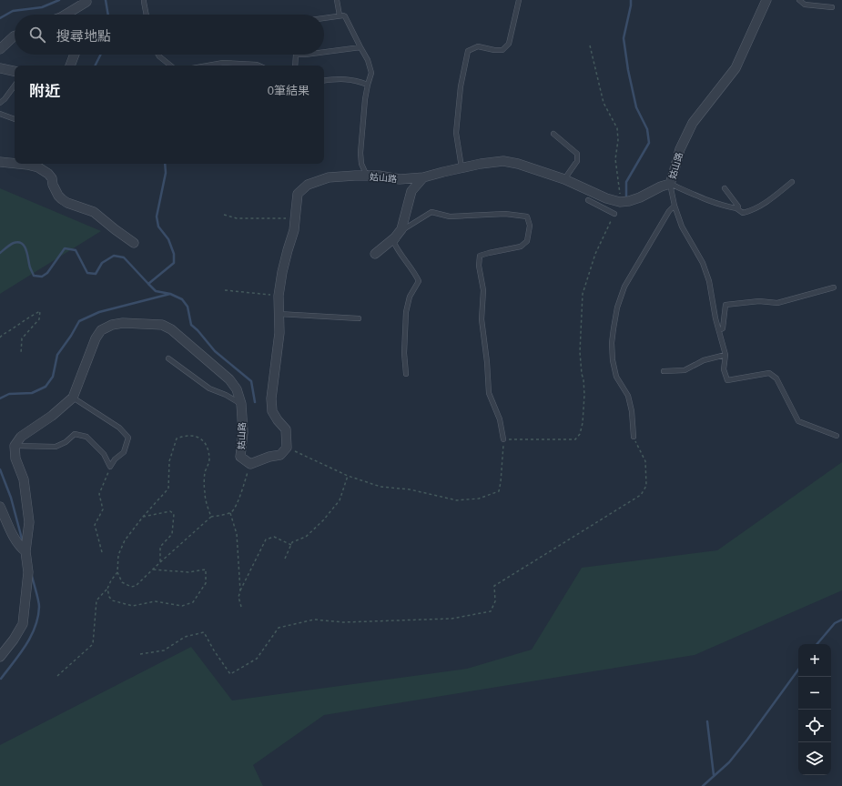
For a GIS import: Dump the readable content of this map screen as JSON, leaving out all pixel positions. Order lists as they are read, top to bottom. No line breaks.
{"streets":{"street":["姑山路"]},"page":{"search":"搜尋地點","heading":["附近","0筆結果"],"map_buttons":["+","−"]}}
